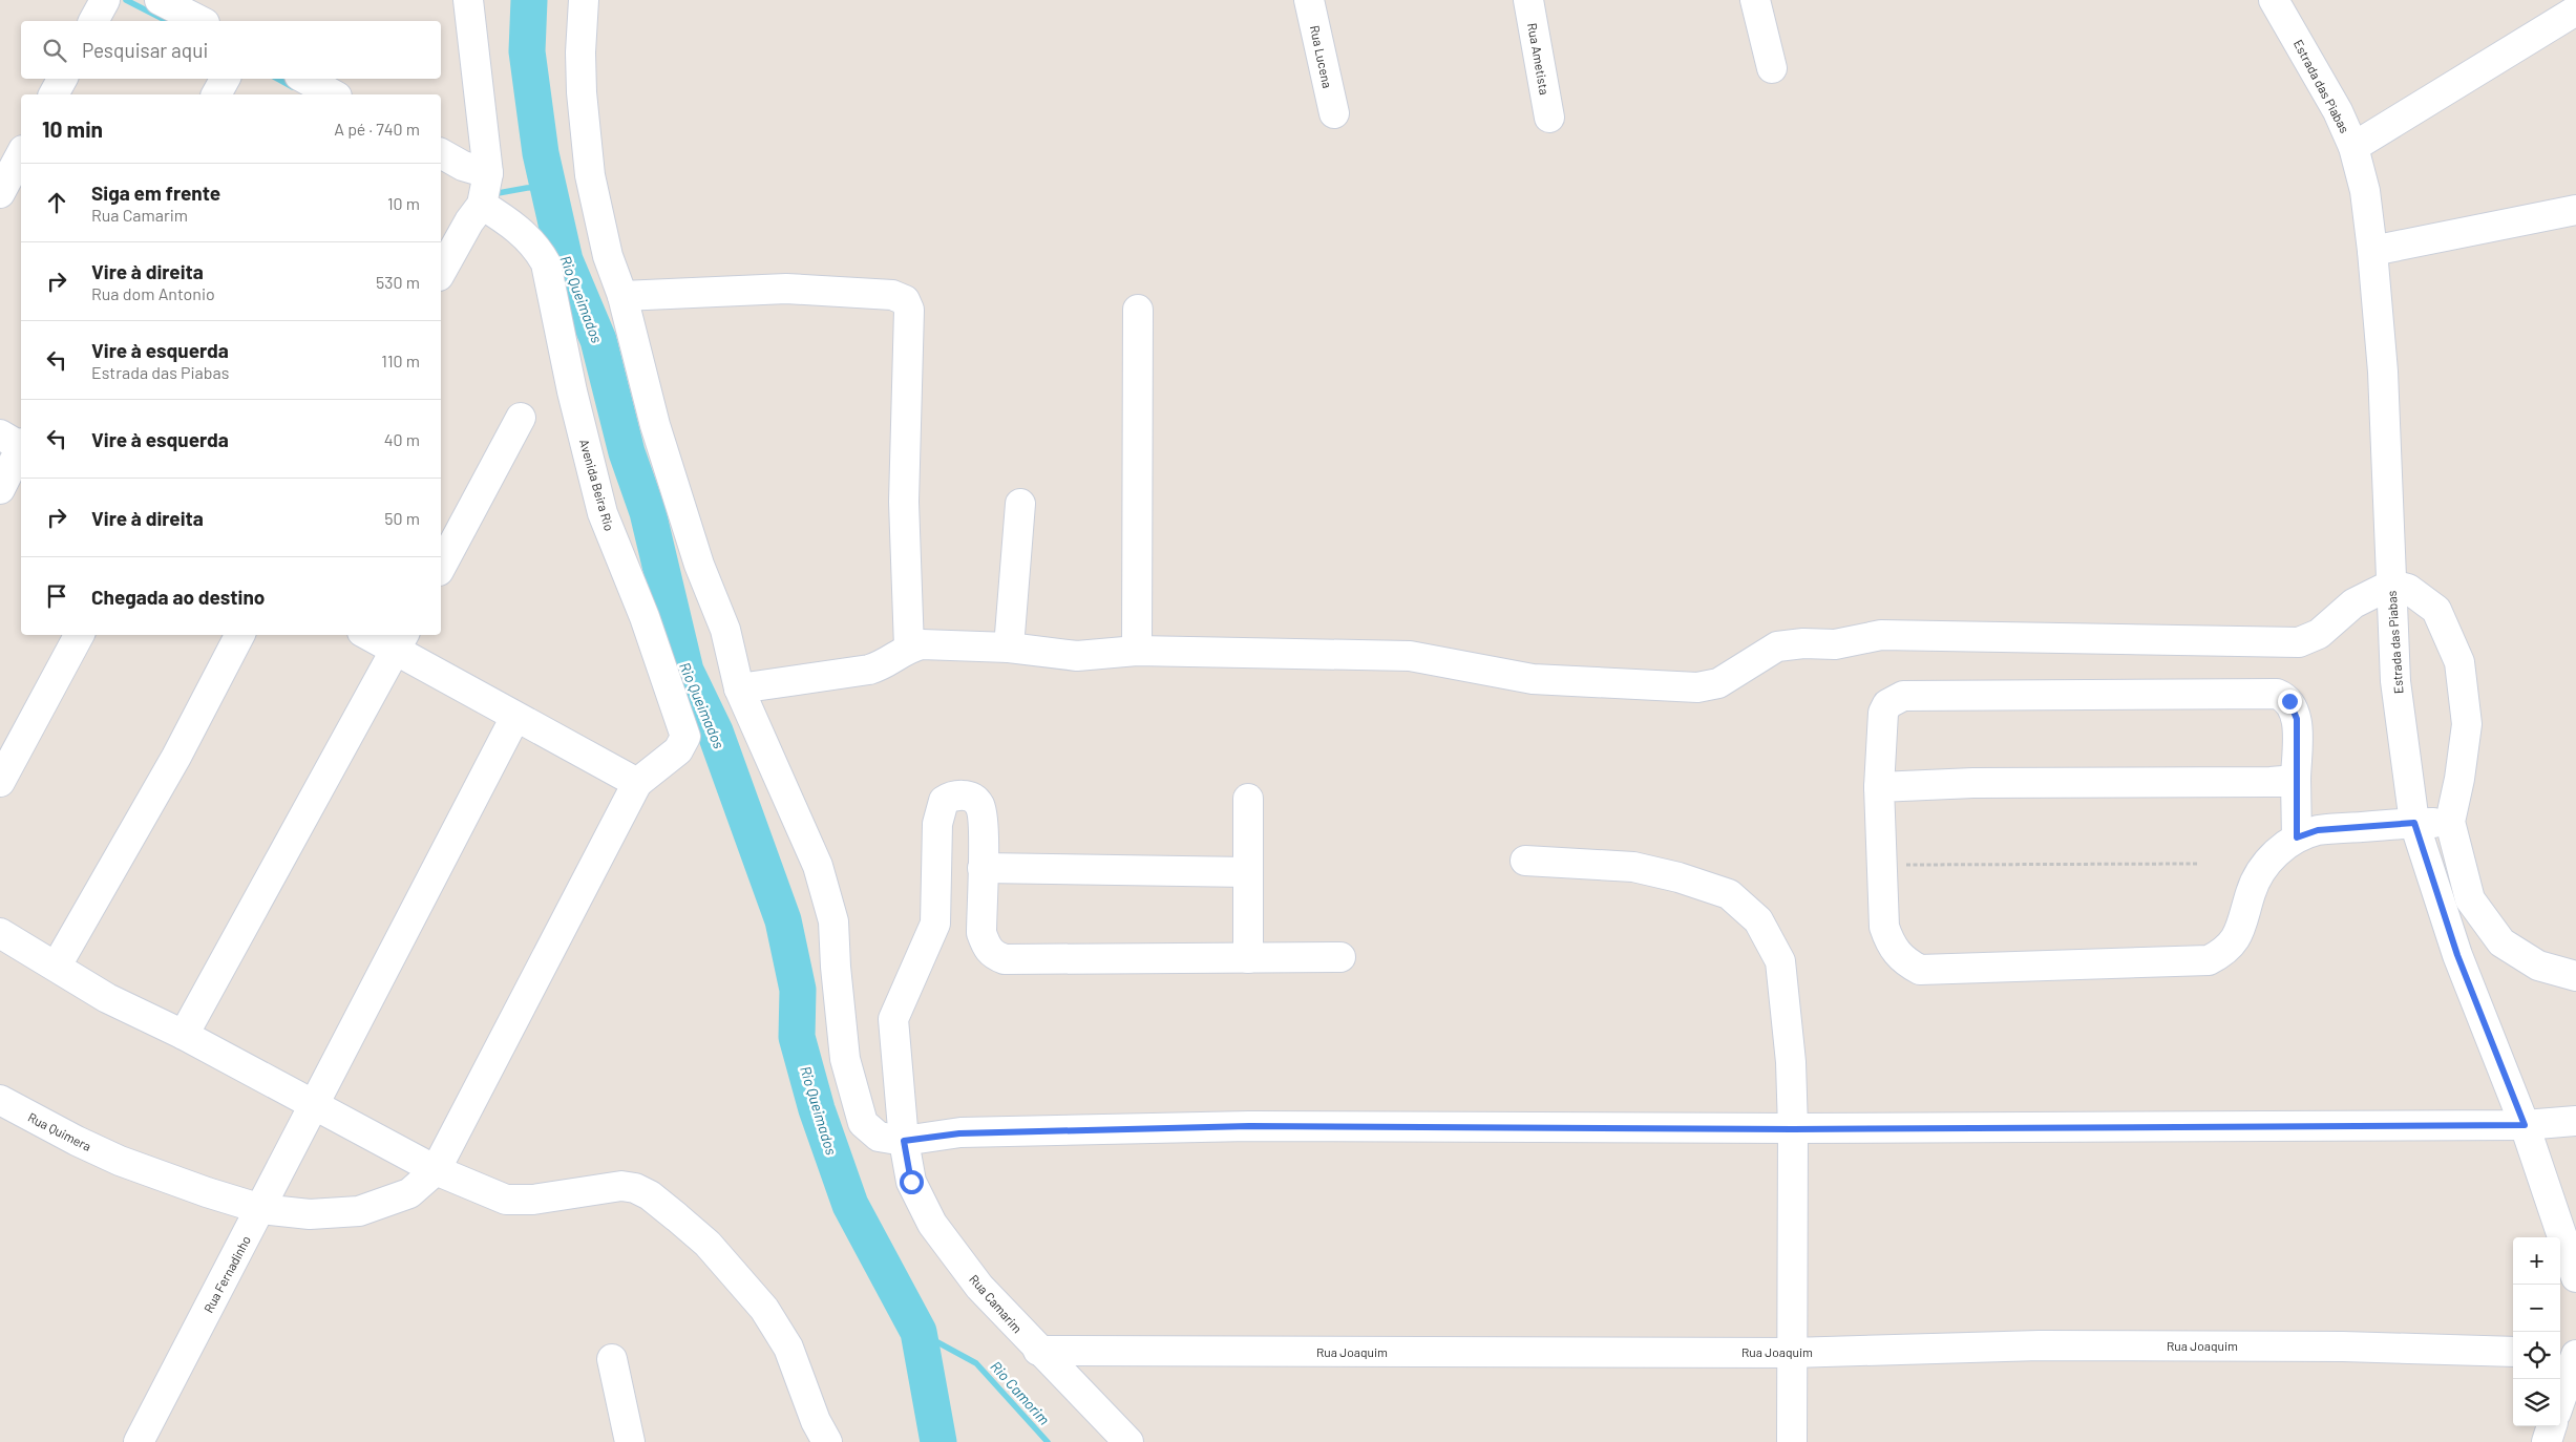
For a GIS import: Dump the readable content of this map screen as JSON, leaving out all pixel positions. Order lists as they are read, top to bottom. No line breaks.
{"streets":{"street":["Rua Lucena","Rua Ametista","Estrada das Piabas","Avenida Beira Rio","Rua Quimera","Rua Fernadinho","Rua Camarim","Rua Joaquim"]},"crossings":[["Rua Quimera","Rua Fernadinho"],["Rua Camarim","Rua Joaquim"]],"water":["Rio Queimados","Rio Camorim"],"page":{"search":"Pesquisar aqui","heading":["10 min","A pé · 740 m"],"list":[["Siga em frente","Rua Camarim","10 m"],["Vire à direita","Rua dom Antonio","530 m"],["Vire à esquerda","Estrada das Piabas","110 m"],["Vire à esquerda","40 m"],["Vire à direita","50 m"],"Chegada ao destino"],"map_buttons":["+","−"]}}
